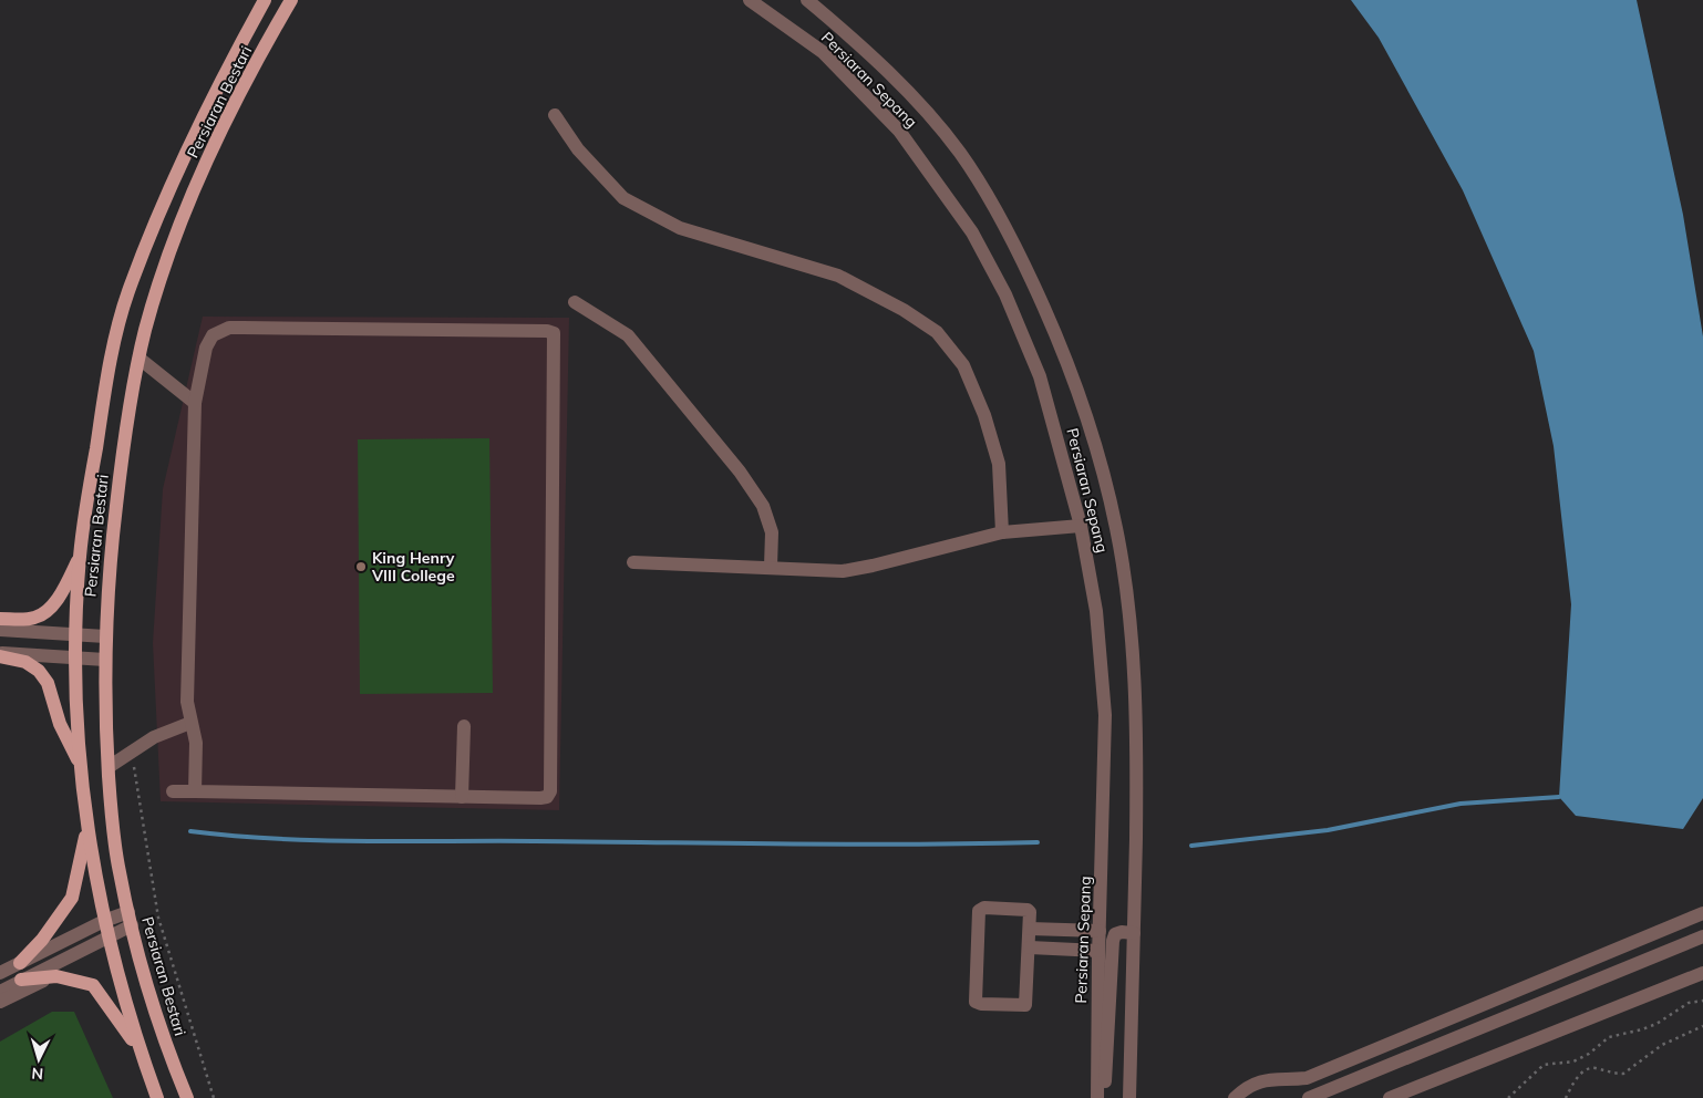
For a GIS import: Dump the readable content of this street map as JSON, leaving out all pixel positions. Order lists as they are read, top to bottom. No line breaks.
{"streets":{"main road":["Persiaran Bestari"],"street":["Persiaran Sepang"]},"places":["King Henry VIII College"],"north":"bottom"}
